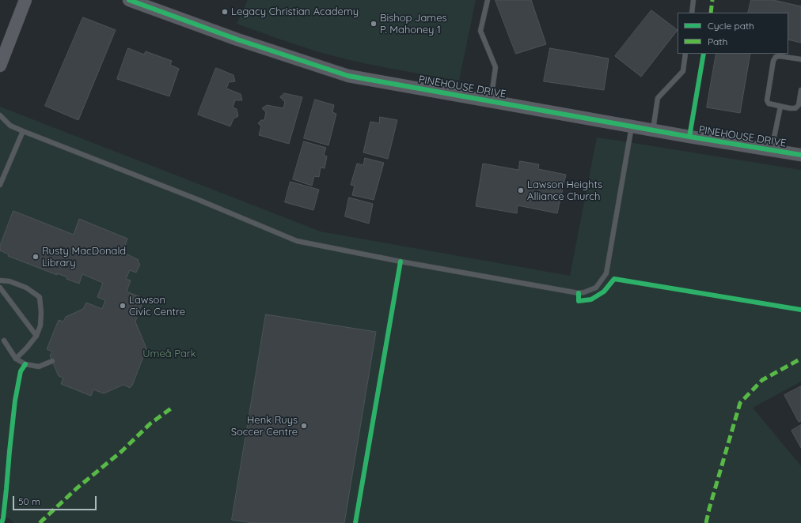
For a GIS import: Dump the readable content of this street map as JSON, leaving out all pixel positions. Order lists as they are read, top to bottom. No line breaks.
{"streets":{"street":["PINEHOUSE DRIVE"]},"parks":["Umeå Park"],"places":["Legacy Christian Academy","Bishop James P. Mahoney 1","Lawson Heights Alliance Church","Rusty MacDonald Library","Lawson Civic Centre","Henk Ruys Soccer Centre"],"legend":["Cycle path","Path"],"scale_bar":"50 m"}
